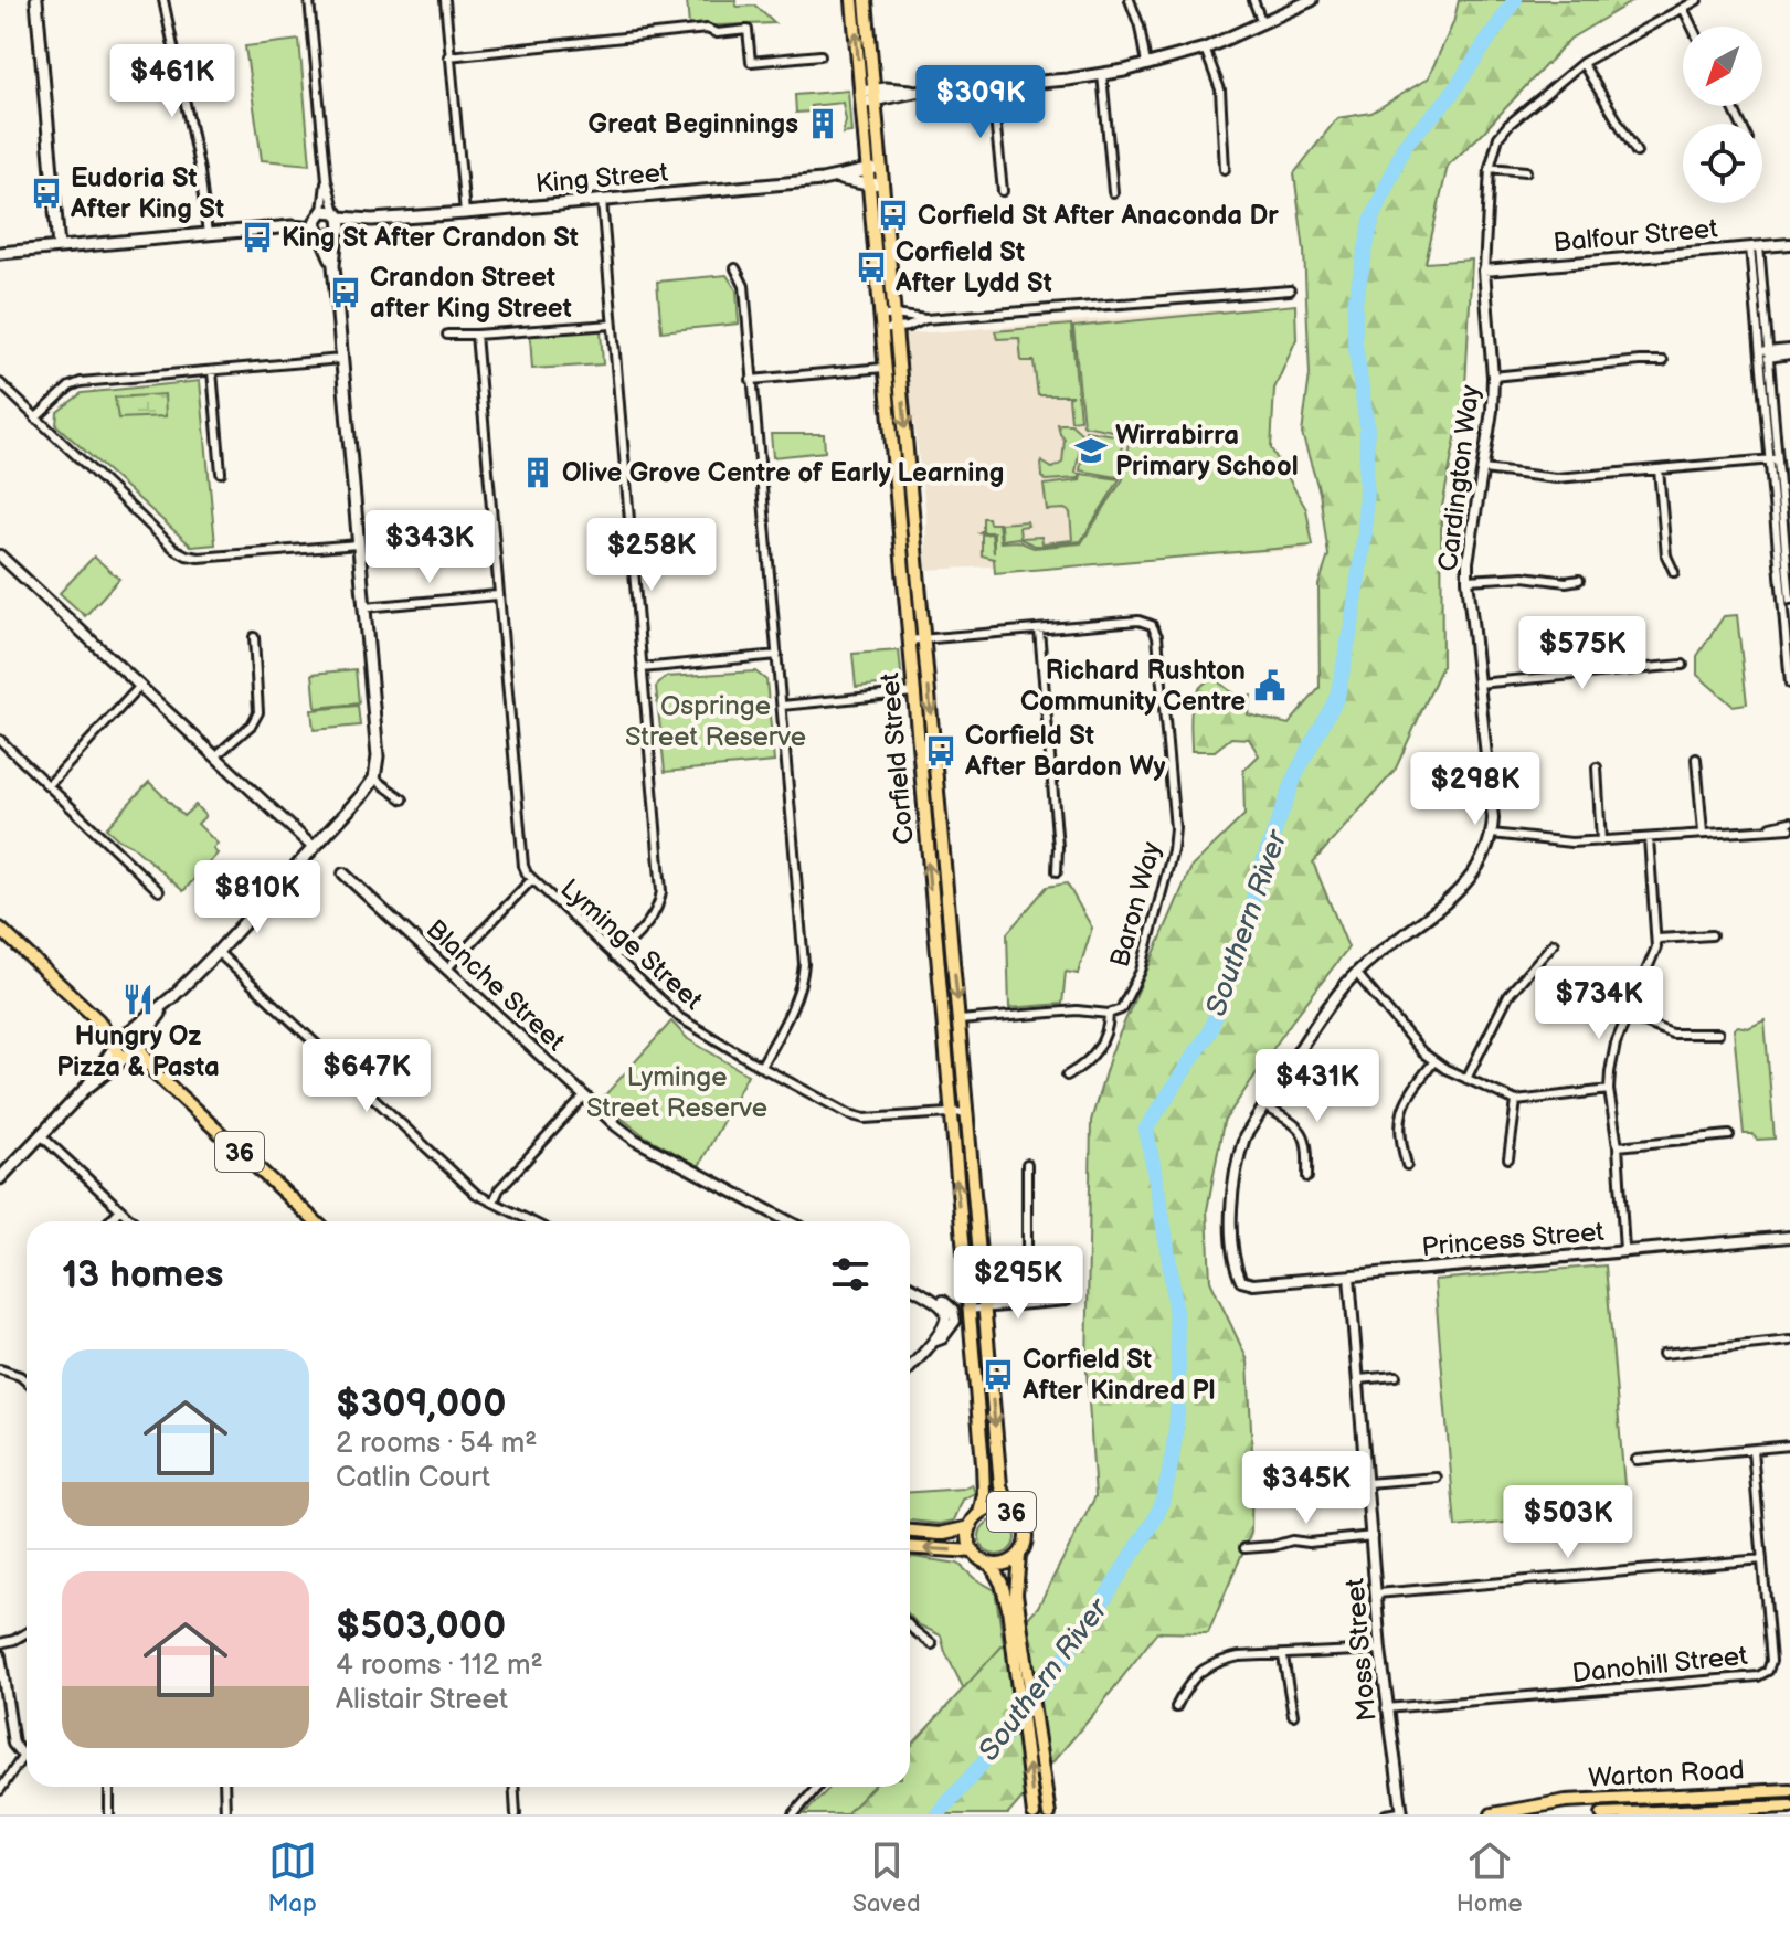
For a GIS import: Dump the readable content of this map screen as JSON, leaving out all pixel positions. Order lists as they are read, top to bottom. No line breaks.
{"streets":{"main road":["King Street","Corfield Street","36","Warton Road"],"street":["Balfour Street","Cardington Way","Baron Way","Lyminge Street","Blanche Street","Princess Street","Moss Street","Danohill Street"]},"crossings":[["King Street","Corfield Street"],["Balfour Street","Cardington Way"],["Cardington Way","Princess Street"],["Corfield Street","Baron Way"],["Corfield Street","Lyminge Street"],["Corfield Street","36"],["Princess Street","Moss Street"],["Moss Street","Danohill Street"]],"water":["Southern River"],"parks":["Ospringe Street Reserve","Lyminge Street Reserve"],"places":{"building":["Great Beginnings","Olive Grove Centre of Early Learning"],"bus stop":["Eudoria St After King St","Corfield St After Anaconda Dr","King St After Crandon St","Corfield St After Lydd St","Crandon Street after King Street","Corfield St After Bardon Wy","Corfield St After Kindred Pl"],"school or university":["Wirrabirra Primary School"],"public building":["Richard Rushton Community Centre"],"restaurant":["Hungry Oz Pizza & Pasta"]},"north":"bottom left","page":{"price":["$461K","$309K","$343K","$258K","$575K","$298K","$810K","$734K","$647K","$431K","$295K","$345K","$503K"],"heading":"13 homes","list":[{"name":"$309,000","note":"2 rooms · 54 m² · Catlin Court"},{"name":"$503,000","note":"4 rooms · 112 m² · Alistair Street"}],"tabs":["Map","Saved","Home"]}}
